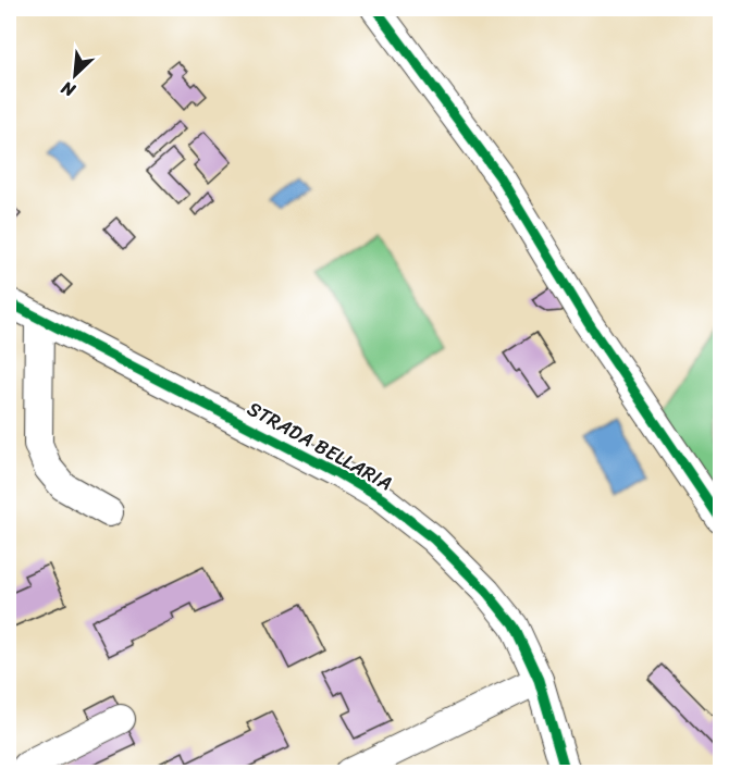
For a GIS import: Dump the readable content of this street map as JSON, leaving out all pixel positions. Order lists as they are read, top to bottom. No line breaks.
{"streets":{"street":["STRADA BELLARIA"]},"north":"bottom left"}
